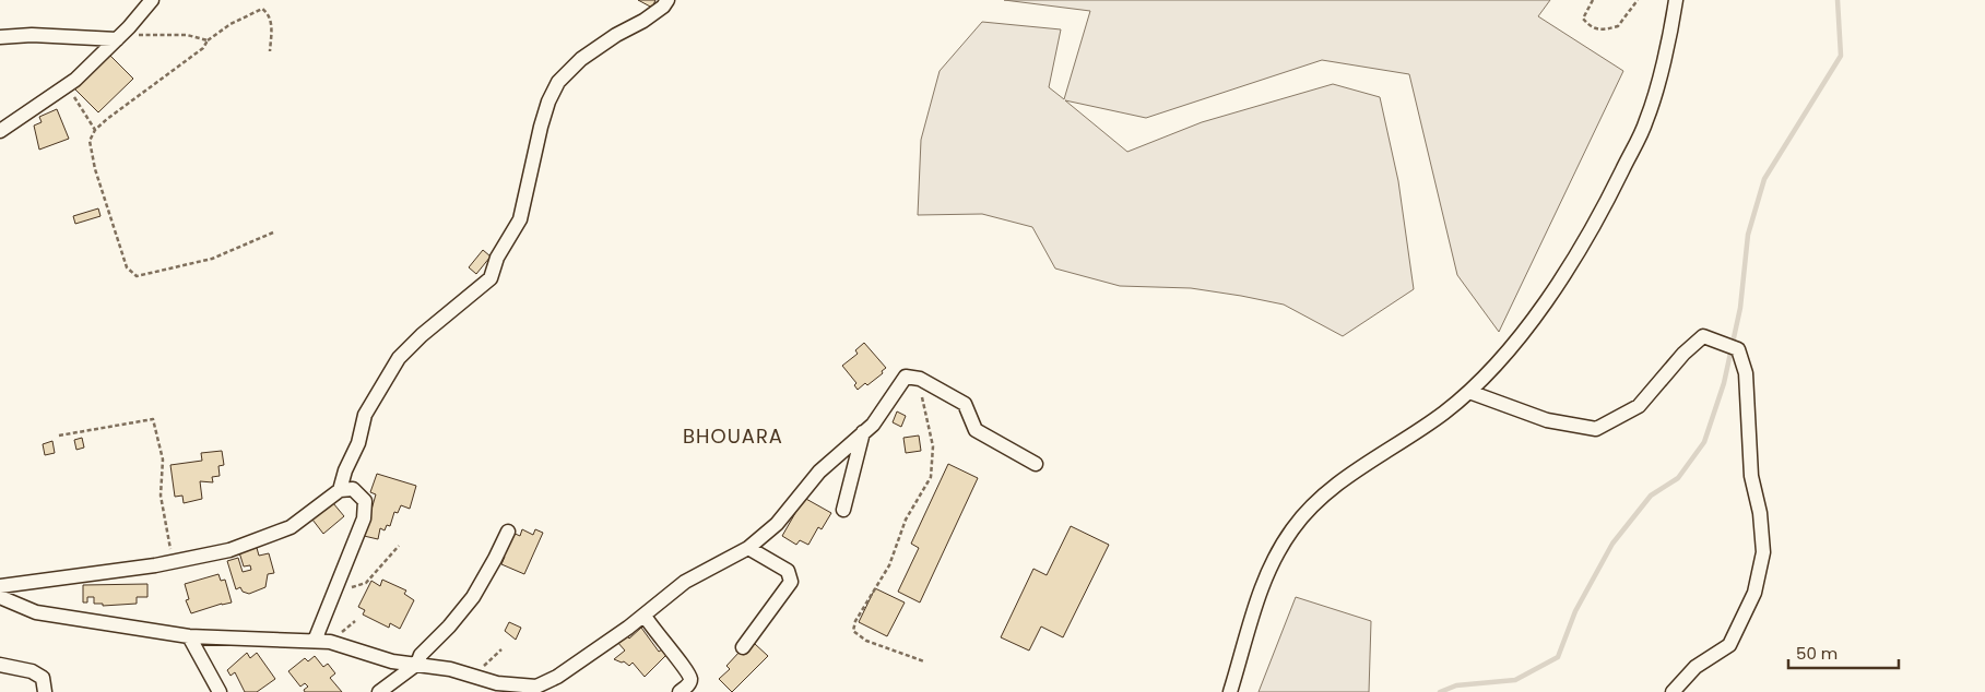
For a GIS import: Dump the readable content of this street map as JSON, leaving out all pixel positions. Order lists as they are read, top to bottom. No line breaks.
{"districts":["BHOUARA"],"scale_bar":"50 m"}
